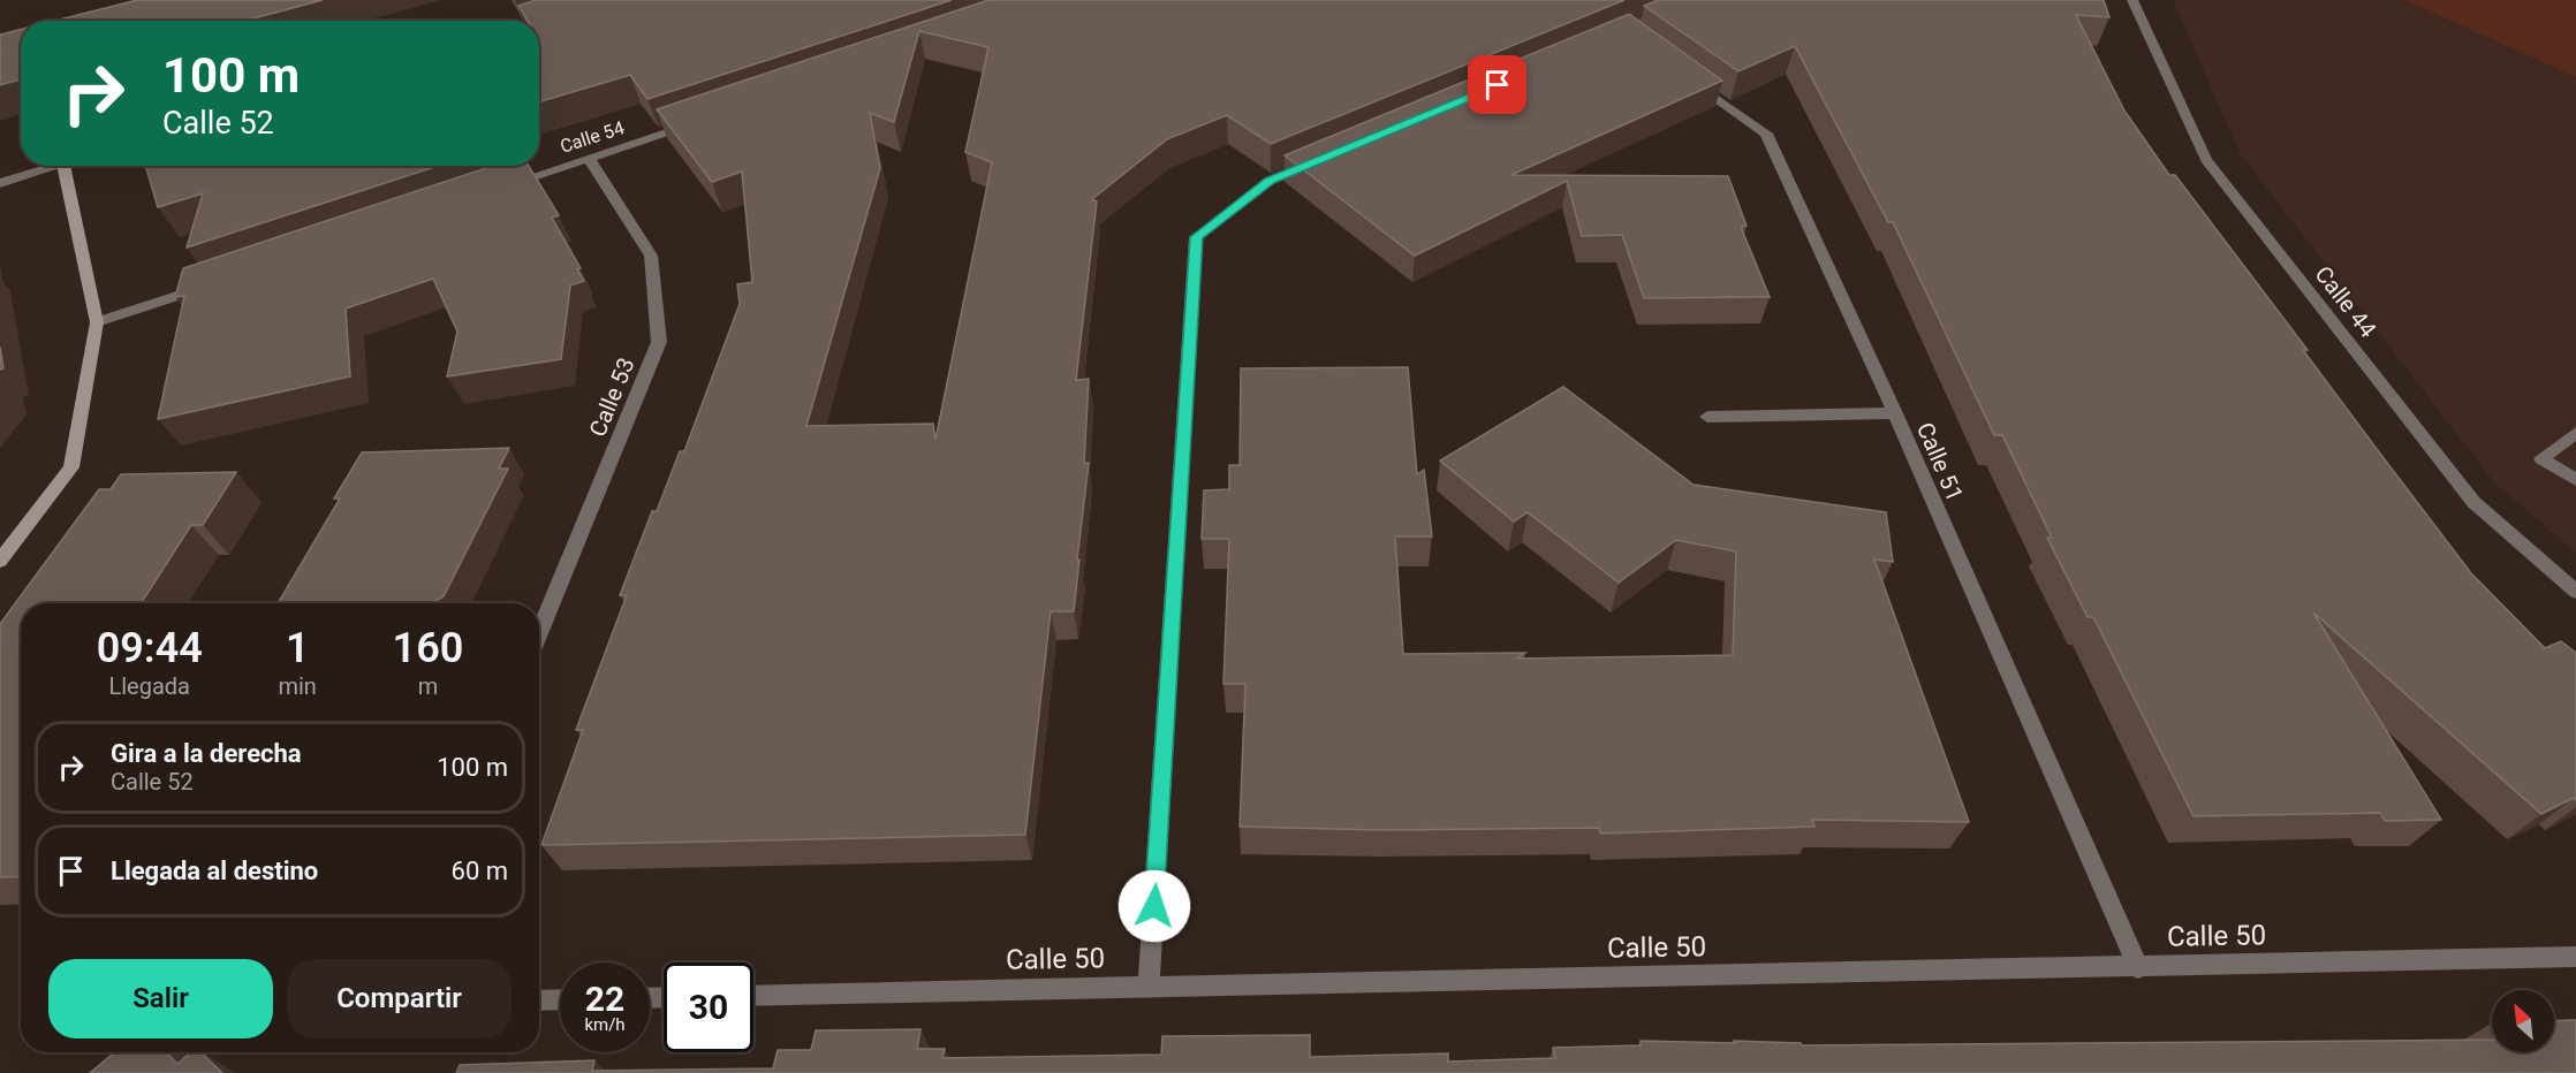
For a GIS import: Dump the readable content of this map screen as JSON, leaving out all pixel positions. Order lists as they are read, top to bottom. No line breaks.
{"streets":{"street":["Calle 54","Calle 44","Calle 53","Calle 51","Calle 50"]},"crossings":[["Calle 54","Calle 53"],["Calle 51","Calle 50"]],"north":"top left","page":{"turn":["100 m","Calle 52"],"eta":["09:44","Llegada","1","min","160","m"],"list":[{"name":"Gira a la derecha","note":"Calle 52","value":"100 m"},{"name":"Llegada al destino","value":"60 m"}],"buttons":["Salir","Compartir"],"speed":"22 km/h","limit":"30"}}
